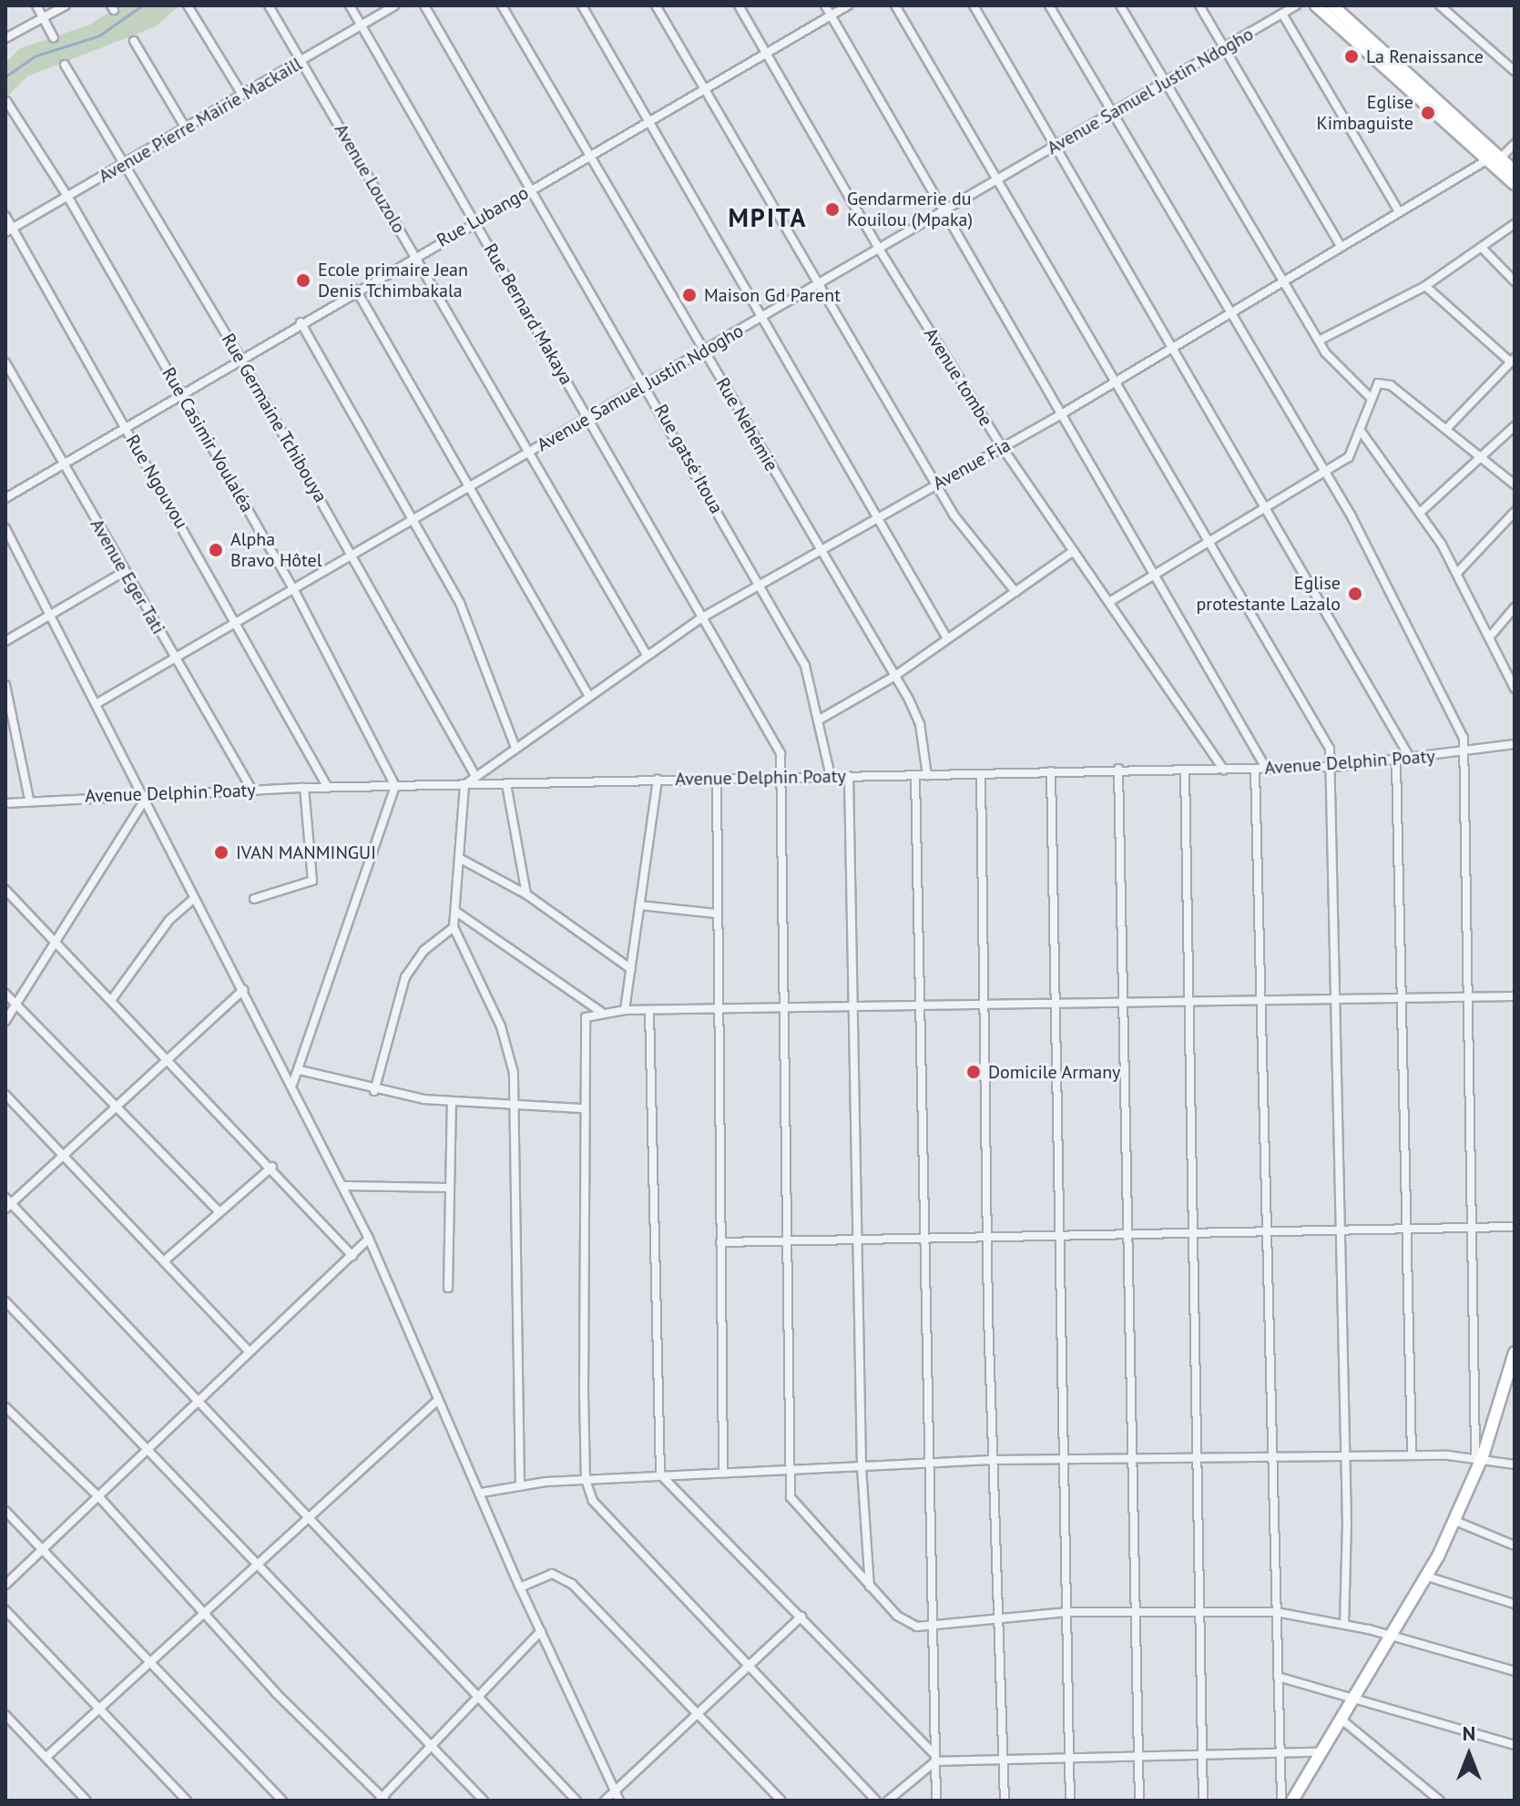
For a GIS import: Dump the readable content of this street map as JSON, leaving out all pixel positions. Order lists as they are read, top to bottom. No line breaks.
{"streets":{"street":["Avenue Samuel Justin Ndogho","Avenue Pierre Mairie Mackaill","Avenue Louzolo","Rue Lubango","Rue Bernard Makaya","Avenue tombe","Rue Germaine Tchibouya","Rue Nehémie","Rue Casimir Voulaléa","Rue gatsé Itoua","Avenue Fia","Rue Ngouvou","Avenue Eger Tati","Avenue Delphin Poaty"]},"crossings":[["Avenue Samuel Justin Ndogho","Avenue Louzolo"],["Avenue Samuel Justin Ndogho","Rue Bernard Makaya"],["Avenue Samuel Justin Ndogho","Avenue tombe"],["Avenue Samuel Justin Ndogho","Rue Germaine Tchibouya"],["Avenue Samuel Justin Ndogho","Rue Nehémie"],["Avenue Samuel Justin Ndogho","Rue Casimir Voulaléa"],["Avenue Samuel Justin Ndogho","Rue gatsé Itoua"],["Avenue Samuel Justin Ndogho","Rue Ngouvou"],["Avenue Samuel Justin Ndogho","Avenue Eger Tati"],["Avenue Pierre Mairie Mackaill","Avenue Louzolo"],["Avenue Pierre Mairie Mackaill","Rue Bernard Makaya"],["Avenue Pierre Mairie Mackaill","Rue Germaine Tchibouya"],["Avenue Pierre Mairie Mackaill","Rue Casimir Voulaléa"],["Avenue Pierre Mairie Mackaill","Rue Ngouvou"],["Avenue Louzolo","Rue Lubango"],["Avenue Louzolo","Avenue Fia"],["Rue Lubango","Rue Bernard Makaya"],["Rue Lubango","Avenue tombe"],["Rue Lubango","Rue Germaine Tchibouya"],["Rue Lubango","Rue Nehémie"],["Rue Lubango","Rue Casimir Voulaléa"],["Rue Lubango","Rue gatsé Itoua"],["Rue Lubango","Rue Ngouvou"],["Rue Lubango","Avenue Eger Tati"],["Rue Bernard Makaya","Avenue Fia"],["Rue Bernard Makaya","Avenue Delphin Poaty"],["Avenue tombe","Avenue Fia"],["Avenue tombe","Avenue Delphin Poaty"],["Rue Germaine Tchibouya","Avenue Fia"],["Rue Nehémie","Avenue Fia"],["Rue Nehémie","Avenue Delphin Poaty"],["Rue Casimir Voulaléa","Avenue Delphin Poaty"],["Rue gatsé Itoua","Avenue Fia"],["Rue gatsé Itoua","Avenue Delphin Poaty"],["Avenue Fia","Avenue Delphin Poaty"],["Rue Ngouvou","Avenue Delphin Poaty"],["Avenue Eger Tati","Avenue Delphin Poaty"]],"districts":["MPITA"],"places":["La Renaissance","Eglise Kimbaguiste","Gendarmerie du Kouilou (Mpaka)","Ecole primaire Jean Denis Tchimbakala","Maison Gd Parent","Alpha Bravo Hôtel","Eglise protestante Lazalo","IVAN MANMINGUI","Domicile Armany"],"north":"top"}
